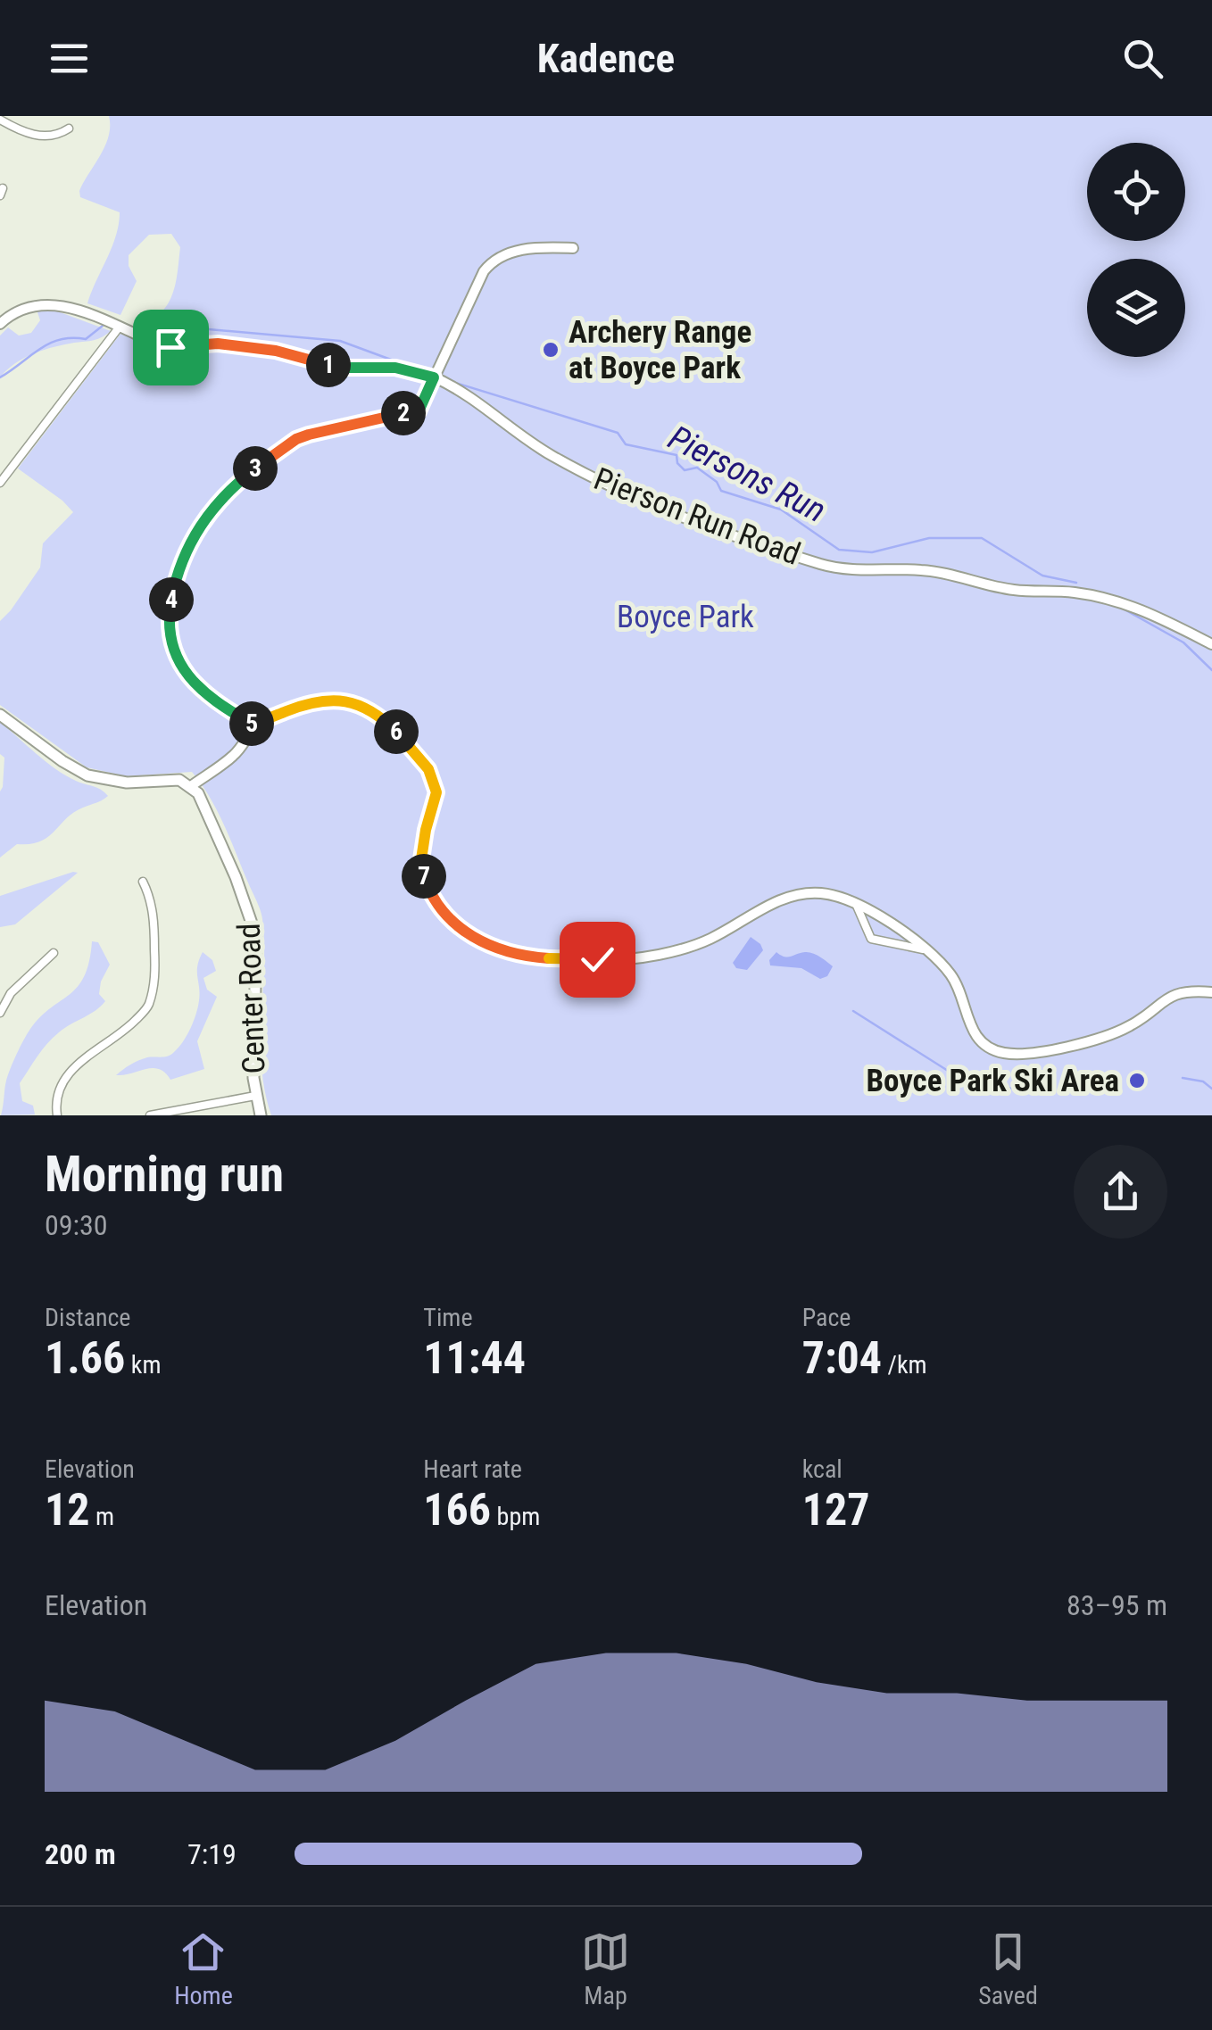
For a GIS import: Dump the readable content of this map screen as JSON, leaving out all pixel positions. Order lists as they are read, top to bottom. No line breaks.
{"streets":{"main road":["Center Road"],"street":["Pierson Run Road"]},"water":["Piersons Run"],"parks":["Boyce Park"],"places":["Archery Range at Boyce Park","Boyce Park Ski Area"],"page":{"header":"Kadence","pins":["1","2","3","4","5","6","7"],"heading":["Morning run","09:30"],"stats":[["Distance","1.66 km"],["Time","11:44"],["Pace","7:04 /km"],["Elevation","12 m"],["Heart rate","166 bpm"],["kcal","127"]],"chart":["Elevation","83–95 m"],"list":[{"name":"200 m","note":"7:19"}],"tabs":["Home","Map","Saved"]}}
